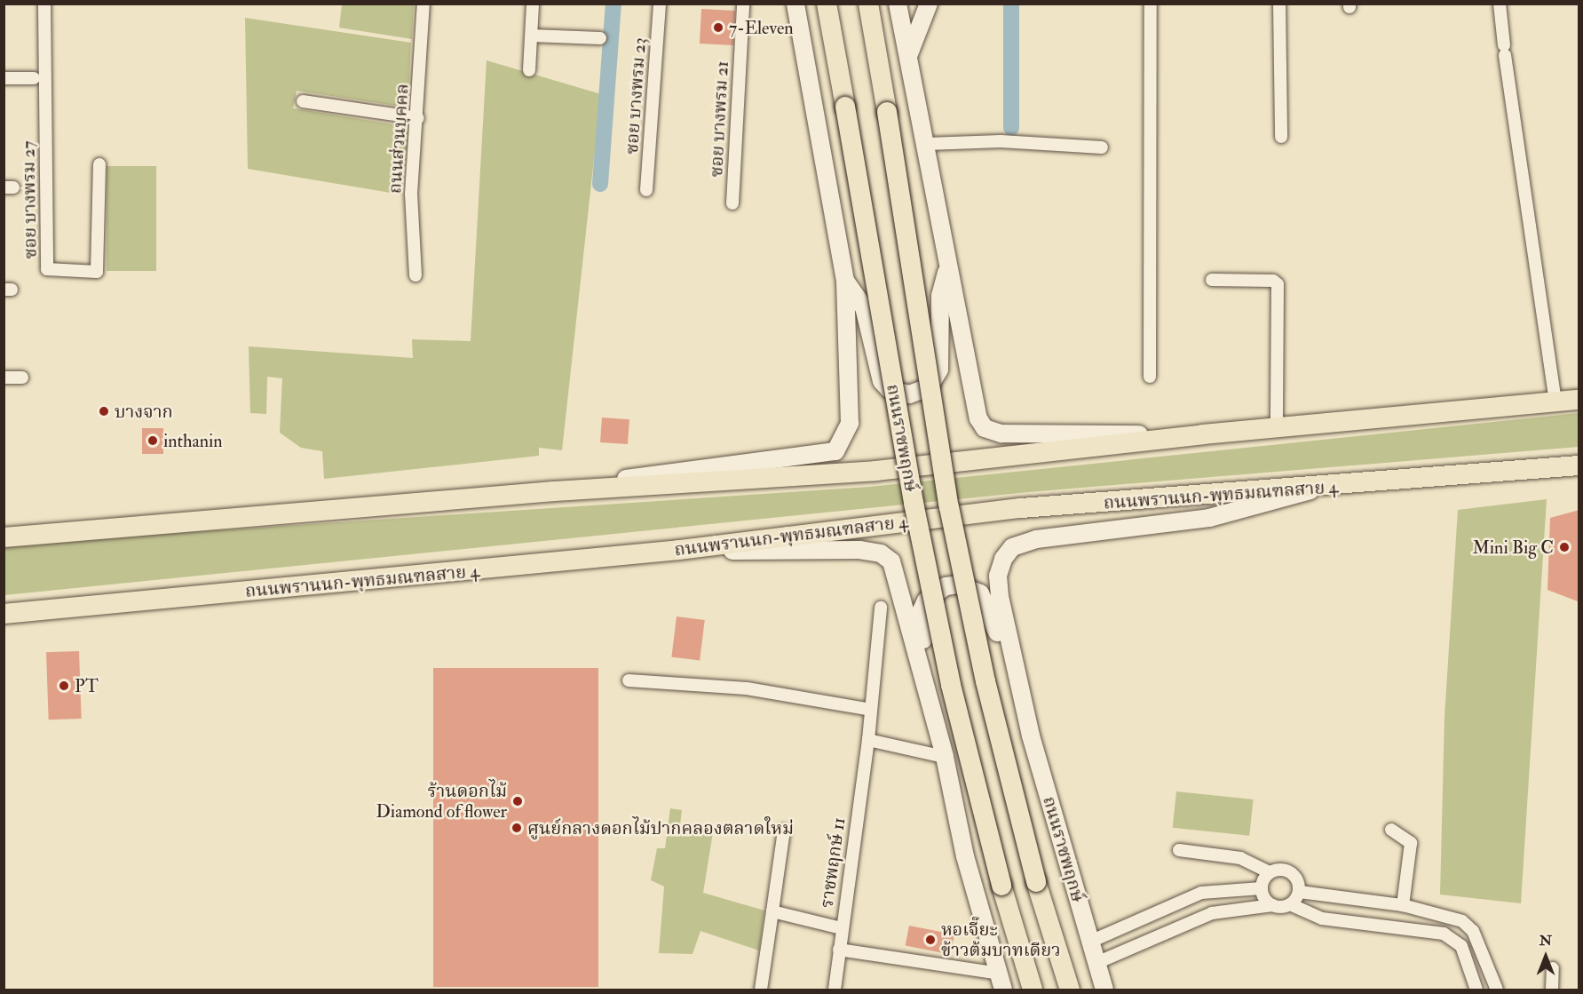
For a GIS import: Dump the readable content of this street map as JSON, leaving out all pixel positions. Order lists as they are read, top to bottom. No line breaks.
{"streets":{"main road":["ถนนราชพฤกษ์","ถนนพรานนก-พุทธมณฑลสาย 4"],"street":["ซอย บางพรม 23","ซอย บางพรม 21","ถนนส่วนบุคคล","ซอย บางพรม 27","ราชพฤกษ์ 11"]},"crossings":[["ถนนราชพฤกษ์","ถนนพรานนก-พุทธมณฑลสาย 4"]],"places":["7-Eleven","บางจาก","inthanin","Mini Big C","PT","ร้านดอกไม้ Diamond of flower","ศูนย์กลางดอกไม้ปากคลองตลาดใหม่","หอเจี๊ยะ ข้าวต้มบาทเดียว"],"north":"top"}
